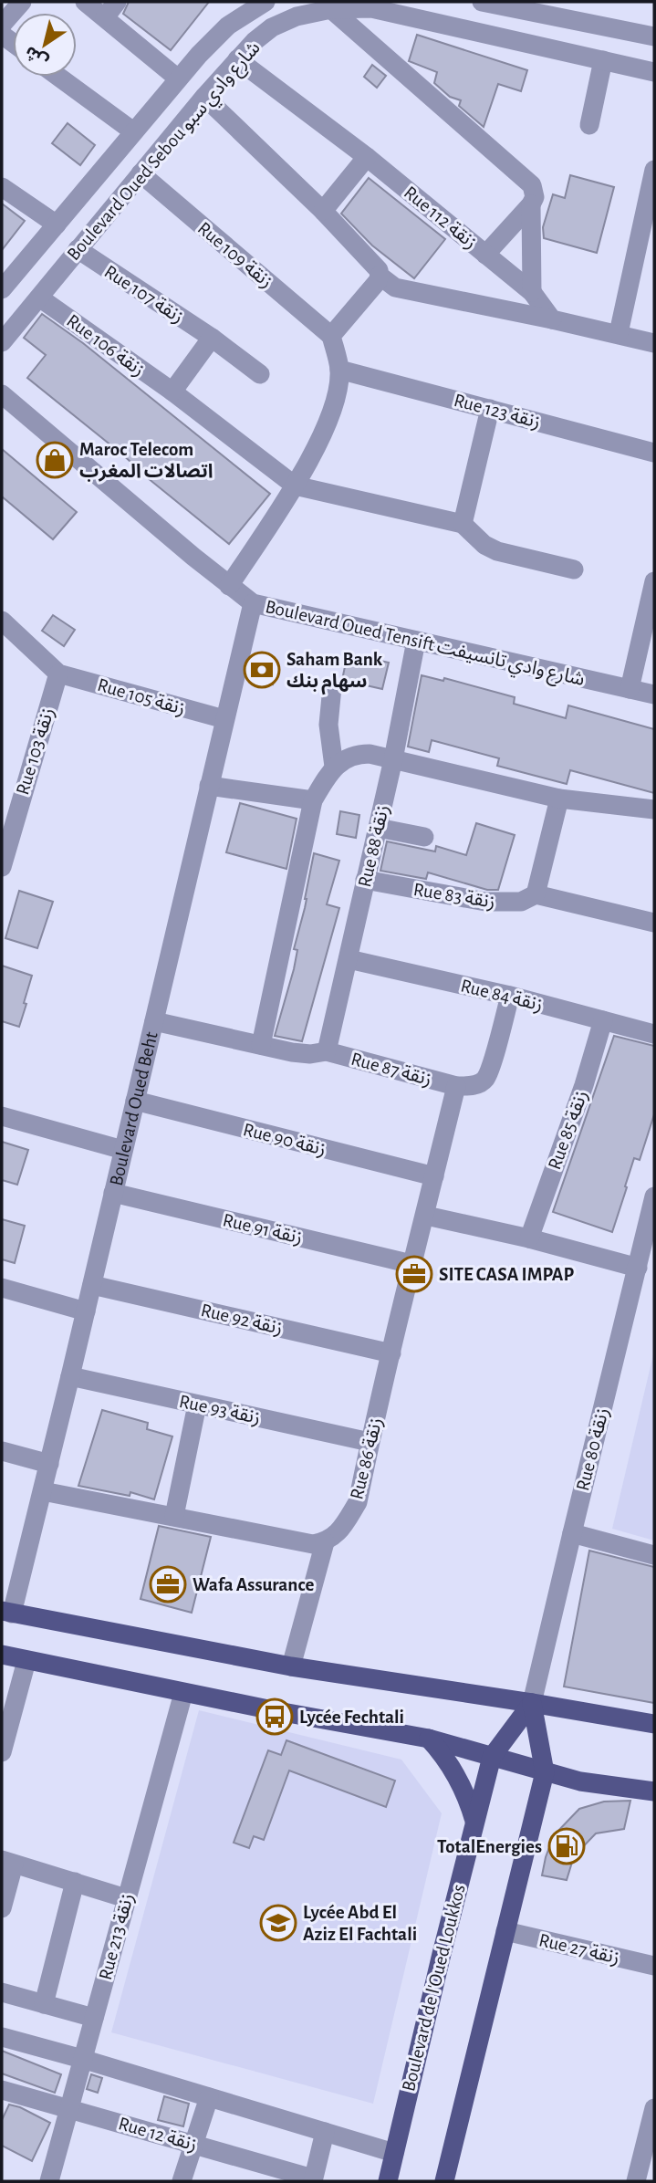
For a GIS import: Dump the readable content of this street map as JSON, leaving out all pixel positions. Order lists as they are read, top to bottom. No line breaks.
{"streets":{"main road":["Boulevard de l'Oued Loukkos"],"street":["Boulevard Oued Sebou شارع وادي سبو","Rue 112 زنقة","Rue 109 زنقة","Rue 107 زنقة","Rue 106 زنقة","Rue 123 زنقة","Boulevard Oued Tensift شارع وادي تانسيفت","Rue 105 زنقة","Rue 103 زنقة","Rue 88 زنقة","Rue 83 زنقة","Rue 84 زنقة","Rue 87 زنقة","Boulevard Oued Beht","Rue 85 زنقة","Rue 90 زنقة","Rue 91 زنقة","Rue 92 زنقة","Rue 93 زنقة","Rue 80 زنقة","Rue 86 زنقة","Rue 213 زنقة","Rue 27 زنقة","Rue 12 زنقة"]},"crossings":[["Boulevard Oued Sebou شارع وادي سبو","Rue 112 زنقة"],["Boulevard Oued Sebou شارع وادي سبو","Rue 109 زنقة"],["Boulevard Oued Sebou شارع وادي سبو","Rue 107 زنقة"],["Boulevard Oued Sebou شارع وادي سبو","Rue 106 زنقة"],["Boulevard Oued Tensift شارع وادي تانسيفت","Rue 88 زنقة"],["Boulevard Oued Tensift شارع وادي تانسيفت","Boulevard Oued Beht"],["Rue 105 زنقة","Rue 103 زنقة"],["Rue 105 زنقة","Boulevard Oued Beht"],["Rue 88 زنقة","Rue 83 زنقة"],["Rue 88 زنقة","Rue 84 زنقة"],["Rue 88 زنقة","Rue 87 زنقة"],["Rue 84 زنقة","Rue 85 زنقة"],["Rue 87 زنقة","Boulevard Oued Beht"],["Rue 87 زنقة","Rue 86 زنقة"],["Boulevard Oued Beht","Rue 90 زنقة"],["Boulevard Oued Beht","Rue 91 زنقة"],["Boulevard Oued Beht","Rue 92 زنقة"],["Boulevard Oued Beht","Rue 93 زنقة"],["Rue 90 زنقة","Rue 86 زنقة"],["Rue 91 زنقة","Rue 86 زنقة"],["Rue 92 زنقة","Rue 86 زنقة"],["Rue 93 زنقة","Rue 86 زنقة"],["Rue 213 زنقة","Rue 12 زنقة"]],"places":{"shop":["Maroc Telecom اتصالات المغرب"],"bank":["Saham Bank سهام بنك"],"office":["SITE CASA IMPAP","Wafa Assurance"],"bus stop":["Lycée Fechtali"],"fuel station":["TotalEnergies"],"school or university":["Lycée Abd El Aziz El Fachtali"]},"north":"bottom left"}
